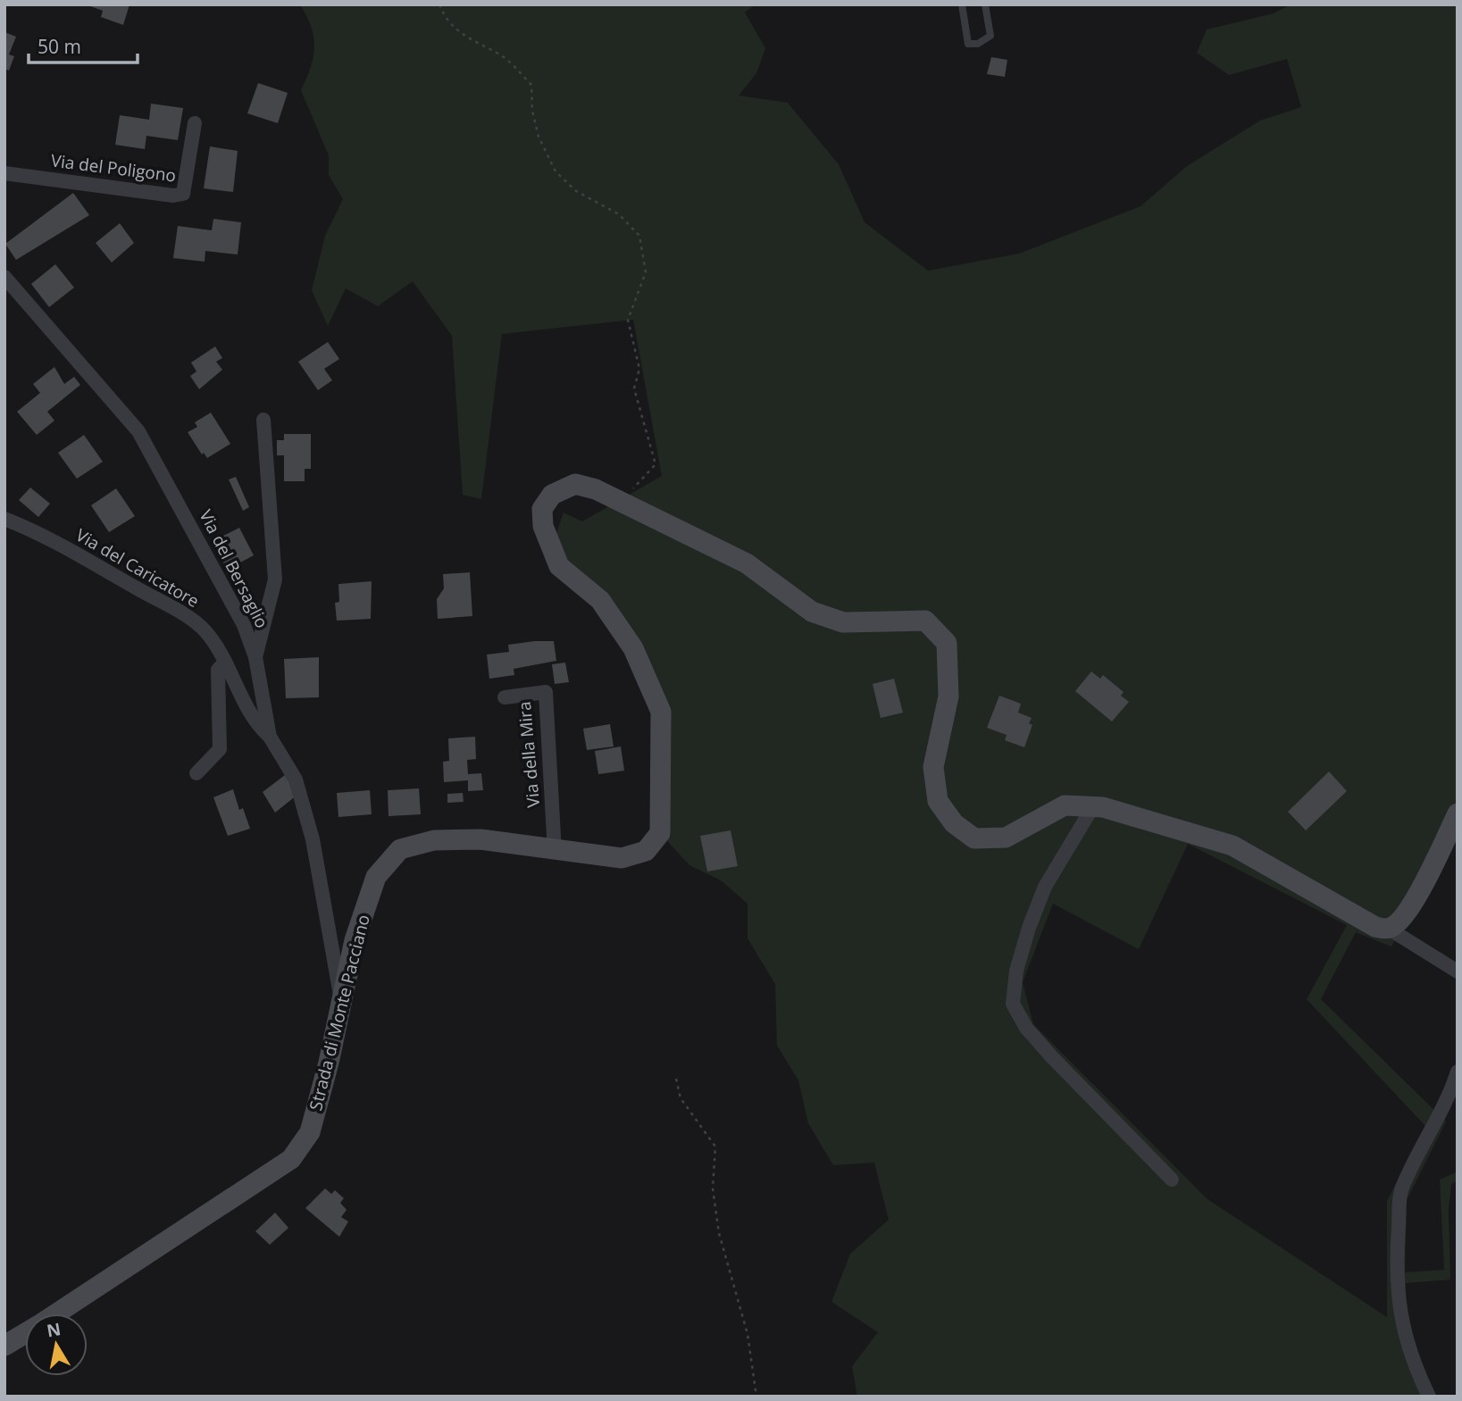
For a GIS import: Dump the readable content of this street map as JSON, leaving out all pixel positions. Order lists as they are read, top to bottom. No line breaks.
{"streets":{"street":["Via del Poligono","Via del Caricatore","Via del Bersaglio","Via della Mira","Strada di Monte Pacciano"]},"crossings":[["Via del Caricatore","Via del Bersaglio"],["Via del Bersaglio","Strada di Monte Pacciano"],["Via della Mira","Strada di Monte Pacciano"]],"scale_bar":"50 m","north":"top"}
